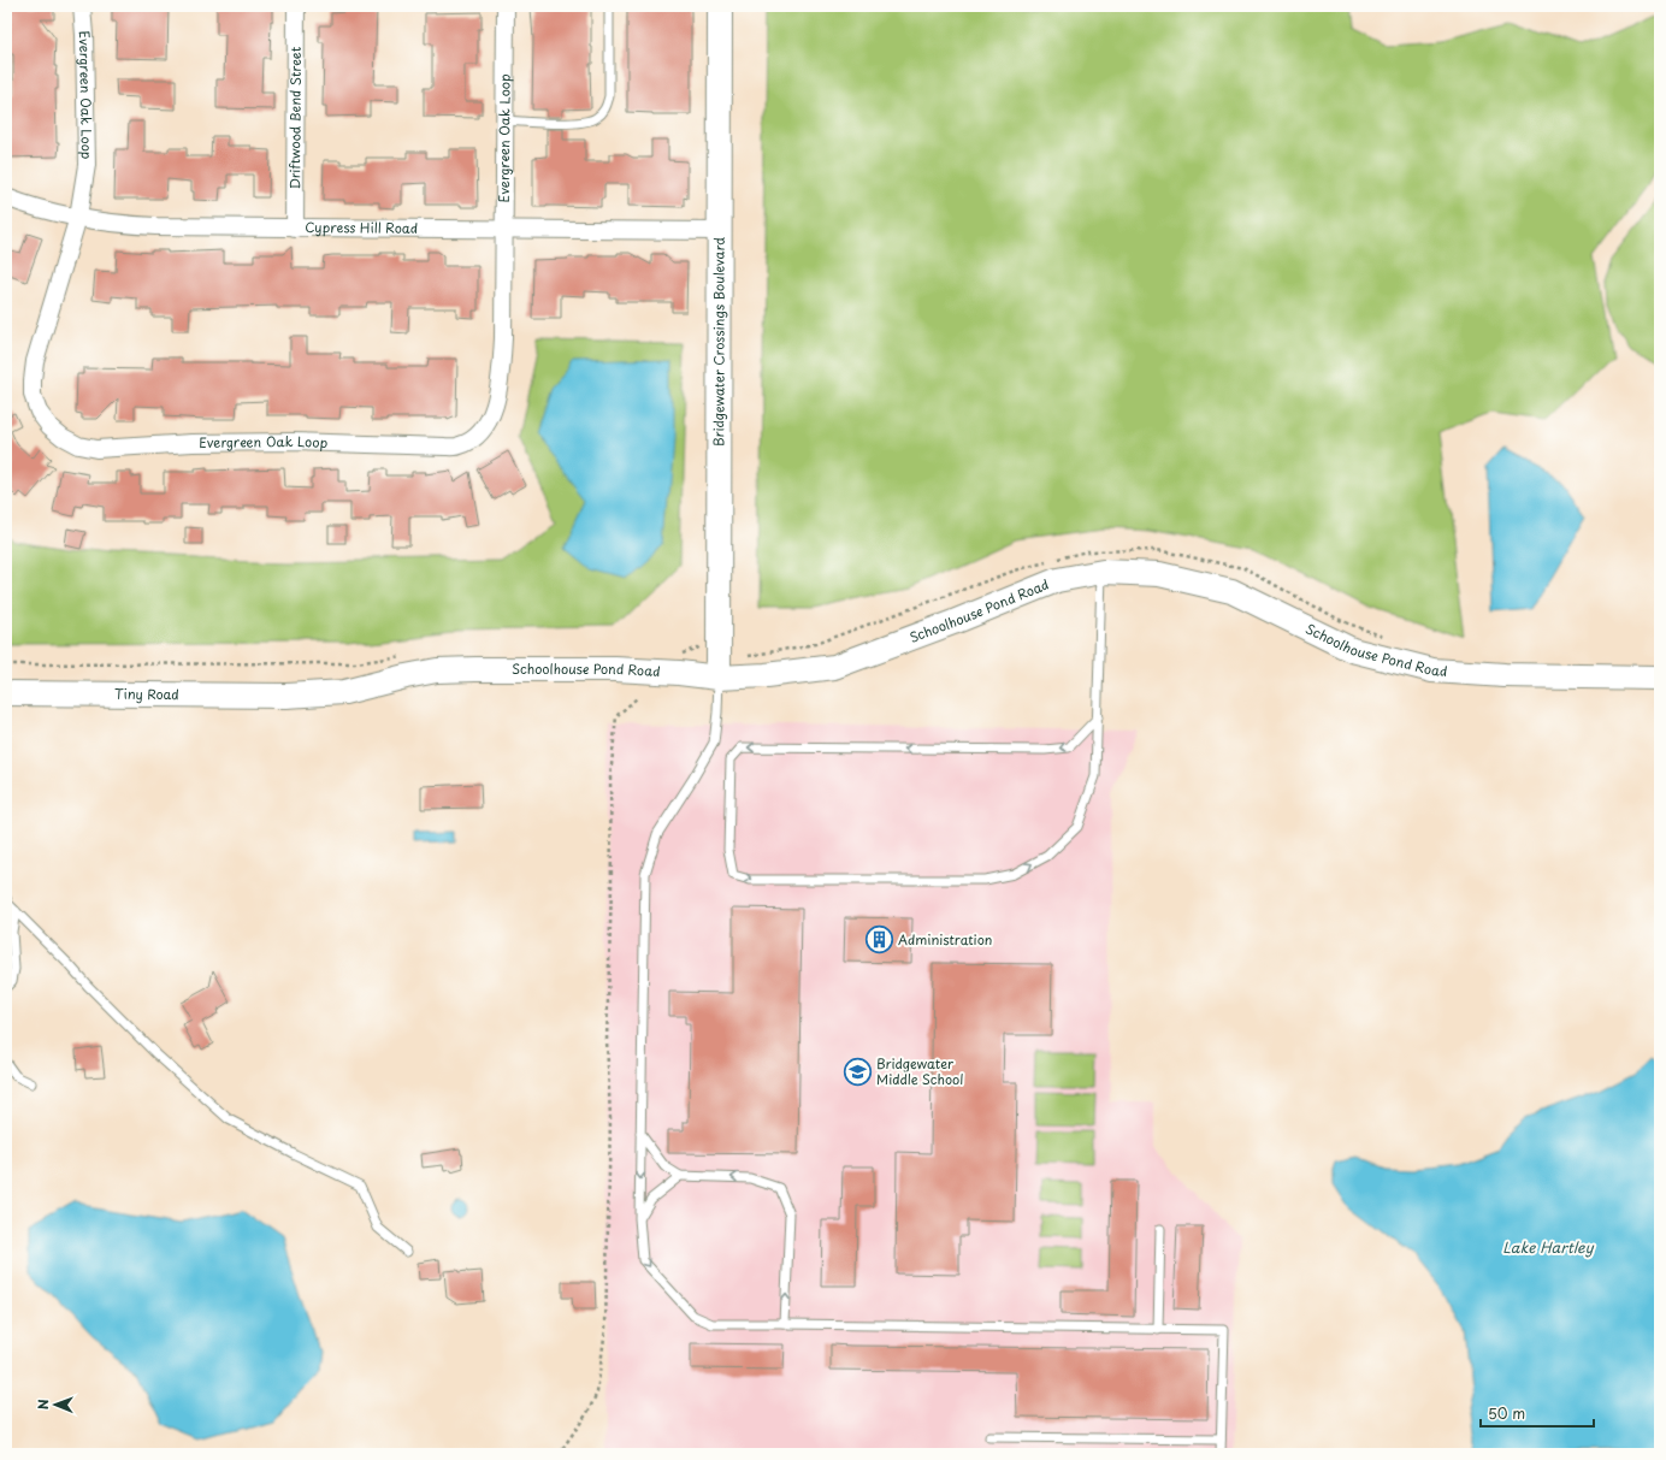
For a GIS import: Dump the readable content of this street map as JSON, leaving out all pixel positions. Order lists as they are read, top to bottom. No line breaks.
{"streets":{"street":["Evergreen Oak Loop","Driftwood Bend Street","Cypress Hill Road","Bridgewater Crossings Boulevard","Schoolhouse Pond Road","Tiny Road"]},"crossings":[["Evergreen Oak Loop","Cypress Hill Road"],["Driftwood Bend Street","Cypress Hill Road"],["Cypress Hill Road","Bridgewater Crossings Boulevard"],["Bridgewater Crossings Boulevard","Schoolhouse Pond Road"],["Schoolhouse Pond Road","Tiny Road"]],"water":["Lake Hartley"],"places":{"building":["Administration"],"school or university":["Bridgewater Middle School"]},"scale_bar":"50 m","north":"left"}
